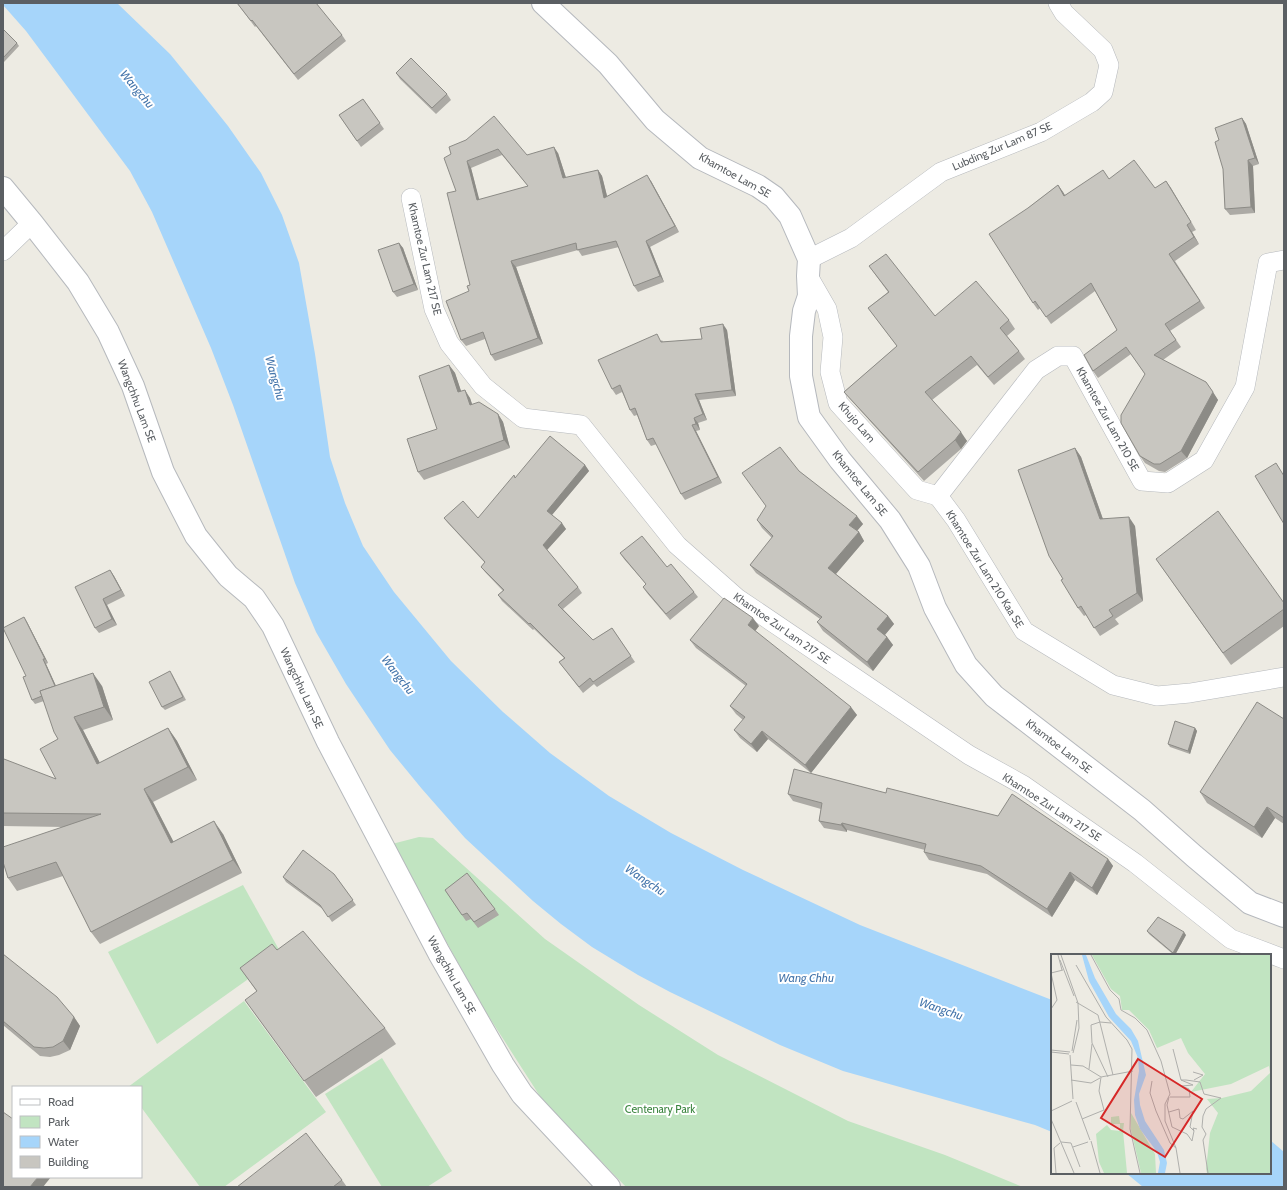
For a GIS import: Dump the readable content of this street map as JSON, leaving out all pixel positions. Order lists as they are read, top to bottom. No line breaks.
{"streets":{"main road":["Khamtoe Lam SE","Wangchhu Lam SE"],"street":["Lubding Zur Lam 87 SE","Khamtoe Zur Lam 217 SE","Khamtoe Zur Lam 210 SE","Khujo Lam","Khamtoe Zur Lam 210 Kaa SE"]},"crossings":[["Lubding Zur Lam 87 SE","Khamtoe Lam SE"],["Lubding Zur Lam 87 SE","Khujo Lam"],["Khamtoe Lam SE","Khujo Lam"],["Khamtoe Zur Lam 210 SE","Khujo Lam"],["Khamtoe Zur Lam 210 SE","Khamtoe Zur Lam 210 Kaa SE"],["Khujo Lam","Khamtoe Zur Lam 210 Kaa SE"]],"water":["Wangchu","Wang Chhu"],"parks":["Centenary Park"],"legend":["Road","Park","Water","Building"]}
